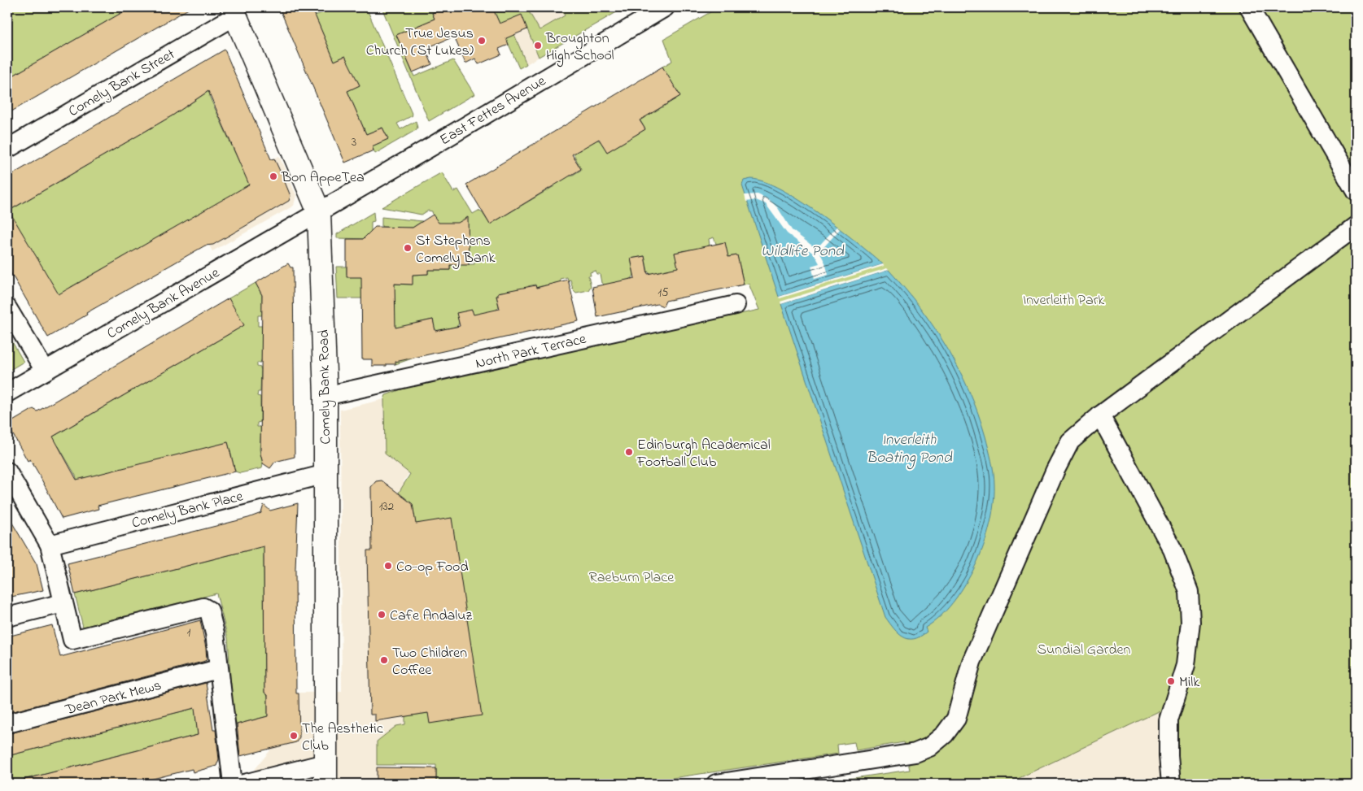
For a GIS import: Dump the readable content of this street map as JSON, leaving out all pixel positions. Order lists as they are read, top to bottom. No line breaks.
{"streets":{"main road":["Comely Bank Road"],"street":["Comely Bank Street","East Fettes Avenue","Comely Bank Avenue","North Park Terrace","Comely Bank Place","Dean Park Mews"]},"crossings":[["Comely Bank Street","Comely Bank Road"],["East Fettes Avenue","Comely Bank Avenue"],["East Fettes Avenue","Comely Bank Road"],["Comely Bank Avenue","Comely Bank Road"],["North Park Terrace","Comely Bank Road"],["Comely Bank Road","Comely Bank Place"]],"water":["Wildlife Pond","Inverleith Boating Pond"],"parks":["Inverleith Park","Raeburn Place","Sundial Garden"],"places":["True Jesus Church (St Lukes)","Broughton High School","Bon AppeTea","St Stephens Comely Bank","Edinburgh Academical Football Club","Co-op Food","Cafe Andaluz","Two Children Coffee","Milk","The Aesthetic Club"],"house_numbers":["3","15","132","1"]}
